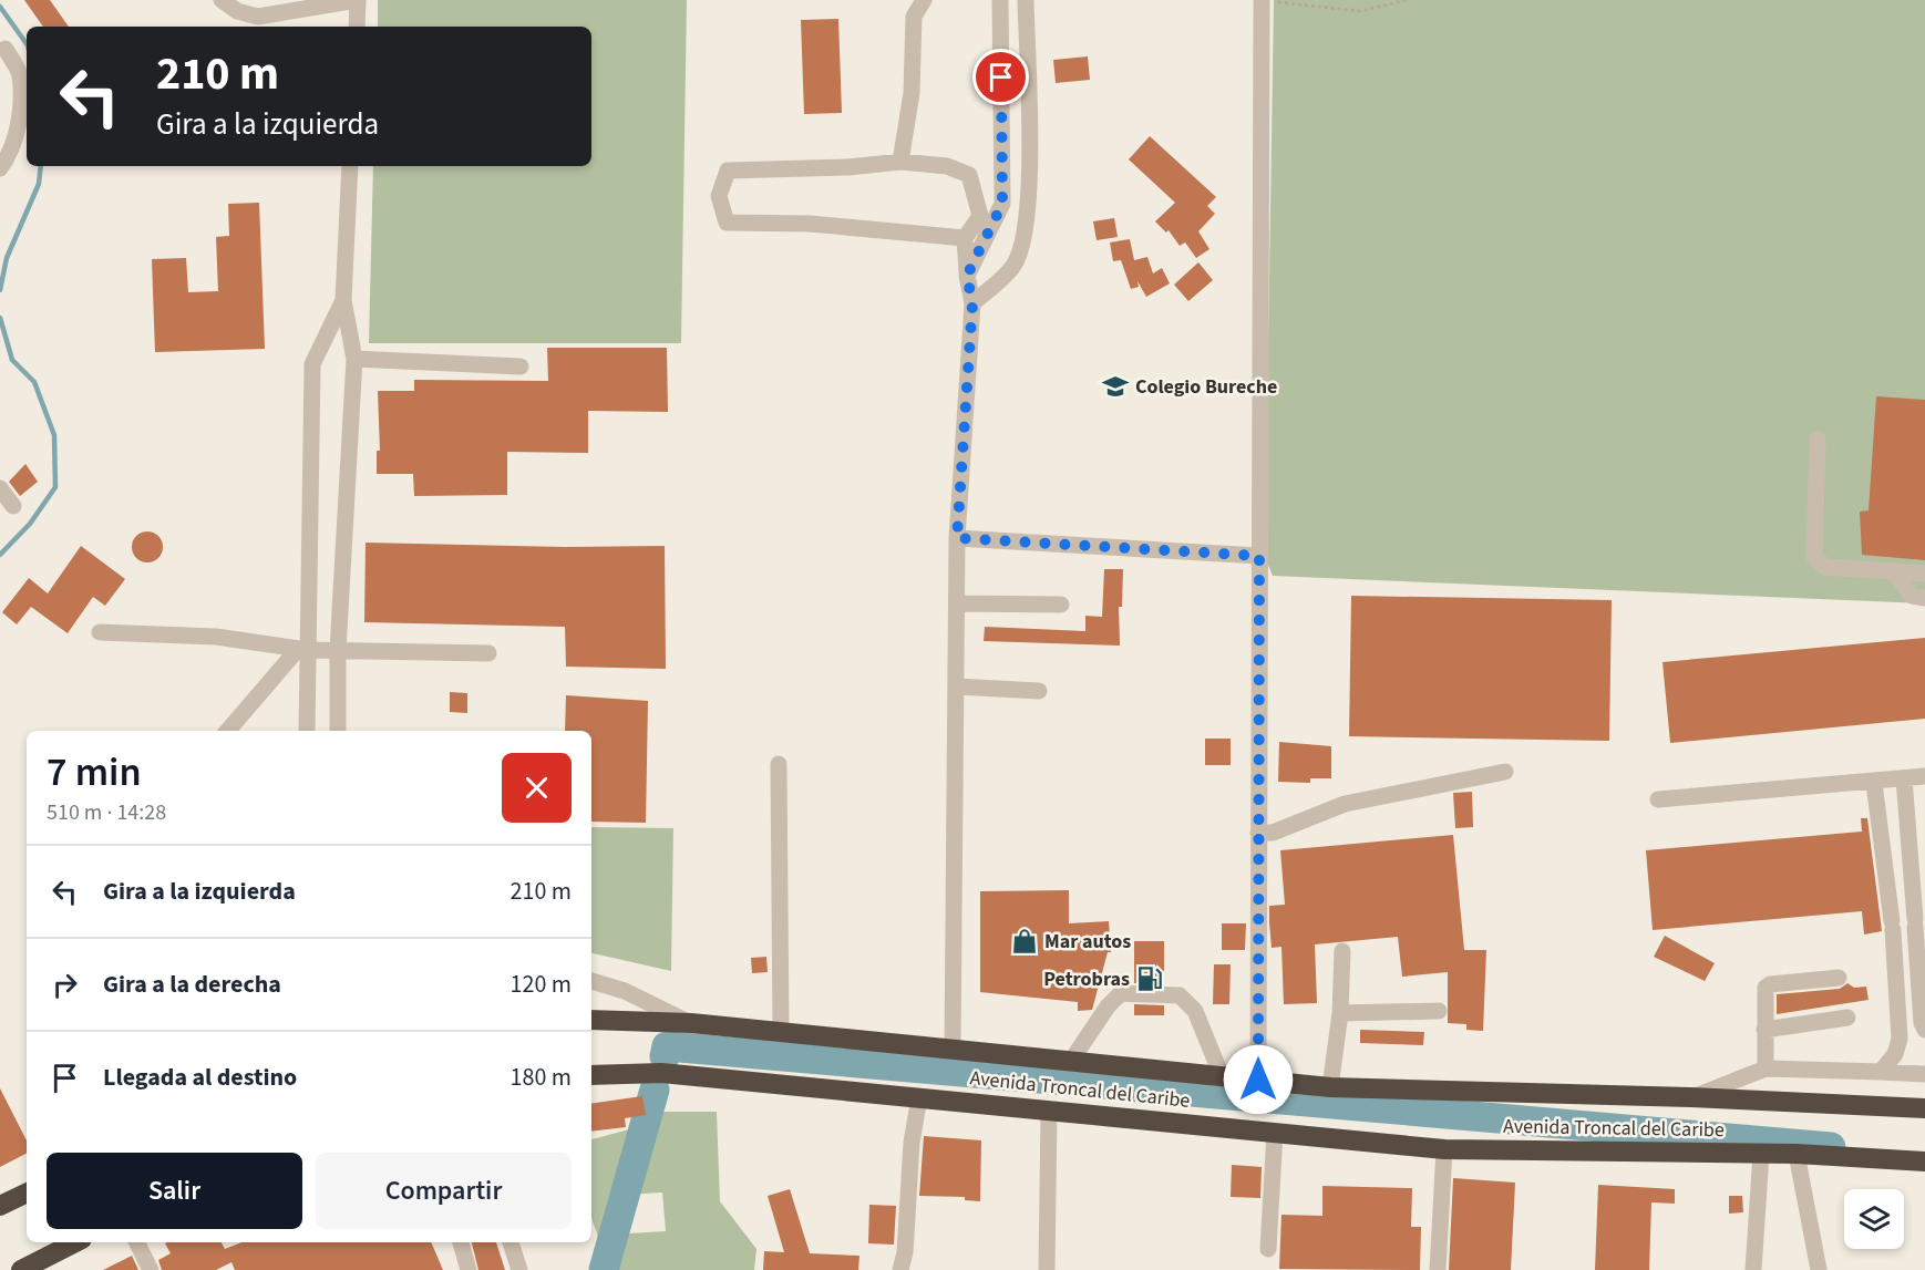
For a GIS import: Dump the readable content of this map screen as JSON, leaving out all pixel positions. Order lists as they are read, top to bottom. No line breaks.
{"streets":{"highway":["Avenida Troncal del Caribe"]},"places":{"school or university":["Colegio Bureche"],"shop":["Mar autos"],"fuel station":["Petrobras"]},"page":{"turn":["210 m","Gira a la izquierda"],"heading":["7 min","510 m · 14:28"],"list":[{"name":"Gira a la izquierda","value":"210 m"},{"name":"Gira a la derecha","value":"120 m"},{"name":"Llegada al destino","value":"180 m"}],"buttons":["Salir","Compartir"]}}
